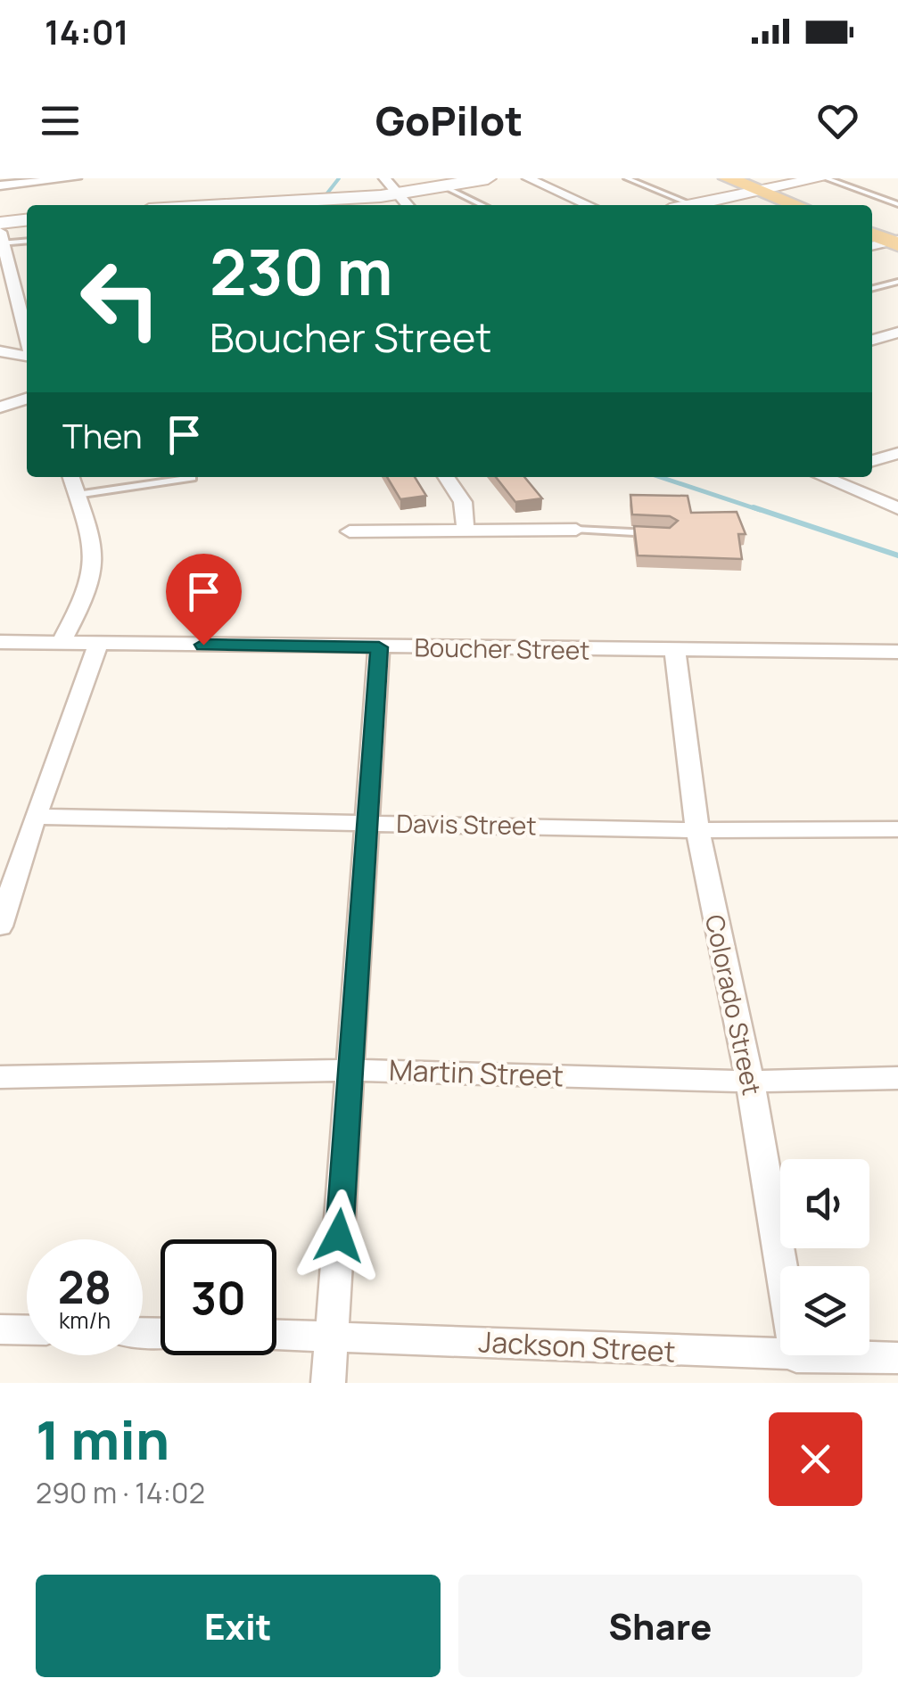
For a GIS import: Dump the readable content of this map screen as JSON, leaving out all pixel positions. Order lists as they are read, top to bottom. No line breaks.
{"streets":{"street":["Boucher Street","Davis Street","Colorado Street","Martin Street","Jackson Street"]},"crossings":[["Boucher Street","Colorado Street"],["Davis Street","Colorado Street"],["Colorado Street","Martin Street"],["Colorado Street","Jackson Street"]],"page":{"status":"14:01","header":"GoPilot","turn":["230 m","Boucher Street"],"then":"Then","speed":"28 km/h","limit":"30","heading":["1 min","290 m · 14:02"],"buttons":["Exit","Share"]}}
